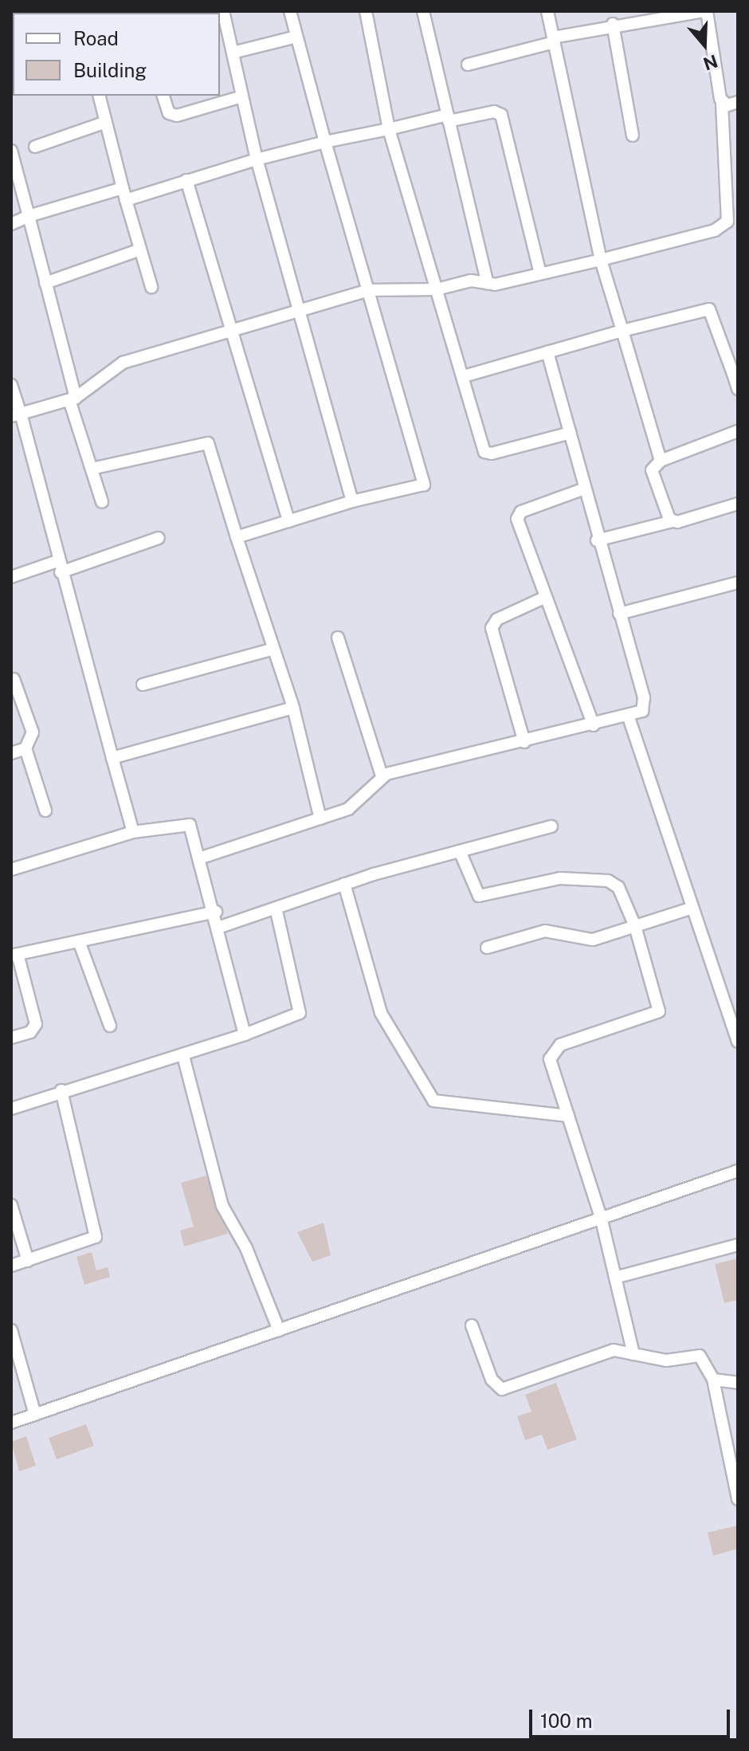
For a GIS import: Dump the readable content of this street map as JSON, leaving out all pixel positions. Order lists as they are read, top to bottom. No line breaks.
{"legend":["Road","Building"],"scale_bar":"100 m","north":"bottom"}
